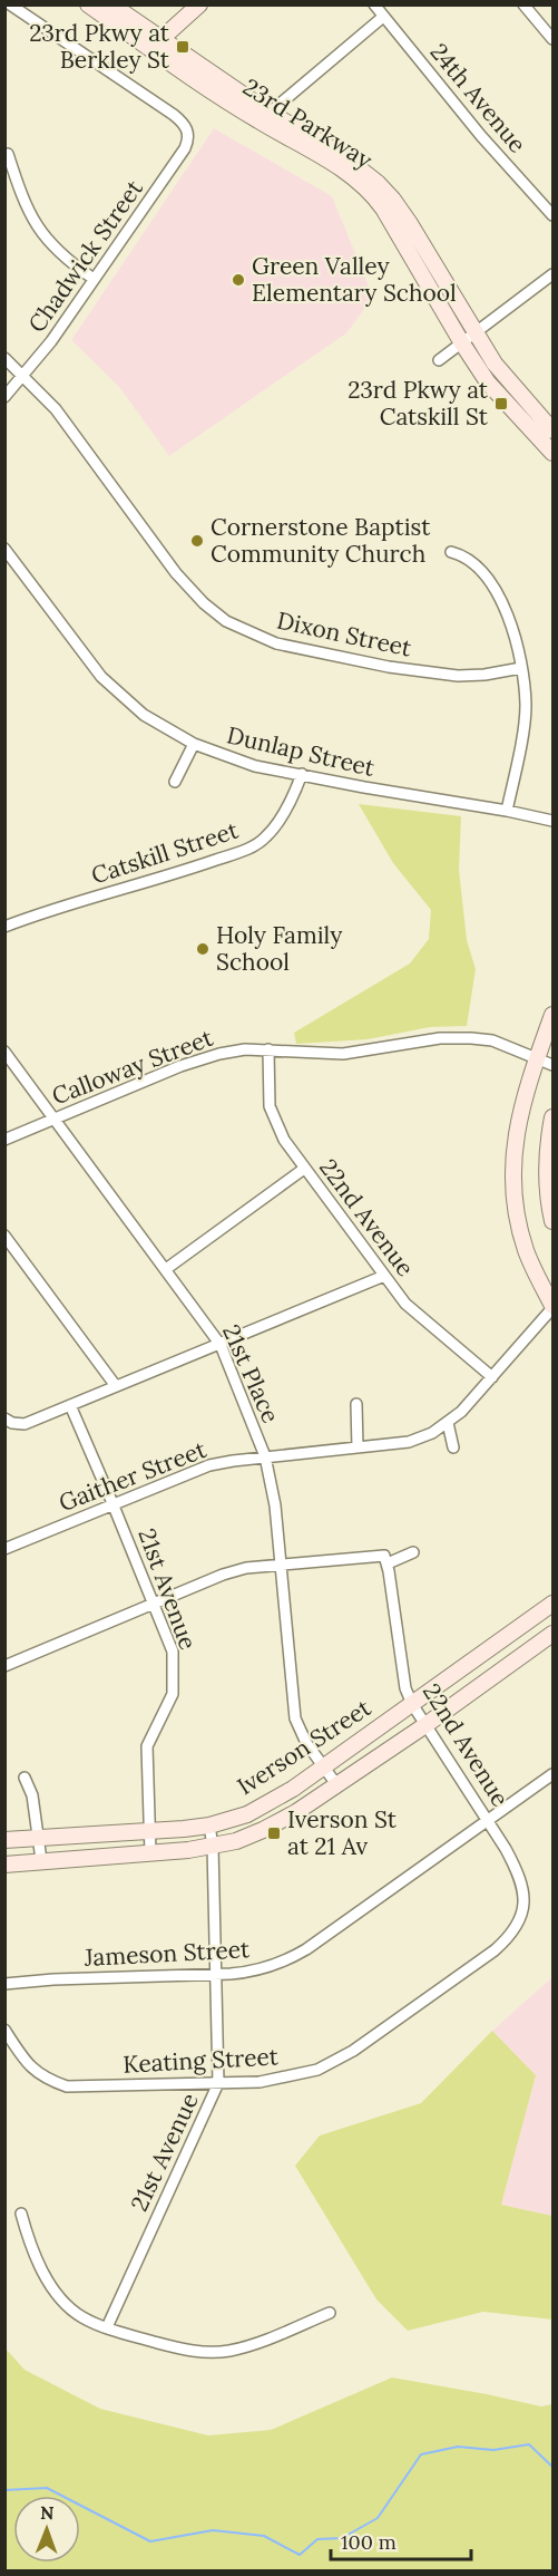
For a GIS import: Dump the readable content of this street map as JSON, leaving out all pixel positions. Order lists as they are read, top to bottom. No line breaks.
{"streets":{"street":["24th Avenue","23rd Parkway","Chadwick Street","Dixon Street","Dunlap Street","Catskill Street","Calloway Street","22nd Avenue","21st Place","Gaither Street","21st Avenue","Iverson Street","Jameson Street","Keating Street"]},"crossings":[["Chadwick Street","Dixon Street"],["Dunlap Street","Catskill Street"],["Calloway Street","22nd Avenue"],["Calloway Street","21st Place"],["22nd Avenue","Gaither Street"],["22nd Avenue","Iverson Street"],["22nd Avenue","Jameson Street"],["22nd Avenue","Keating Street"],["21st Place","Gaither Street"],["21st Place","Iverson Street"],["Gaither Street","21st Avenue"],["21st Avenue","Iverson Street"],["21st Avenue","Jameson Street"],["21st Avenue","Keating Street"]],"places":{"transit":["23rd Pkwy at Berkley St","23rd Pkwy at Catskill St","Iverson St at 21 Av"],"other":["Green Valley Elementary School","Cornerstone Baptist Community Church","Holy Family School"]},"scale_bar":"100 m","north":"top"}
